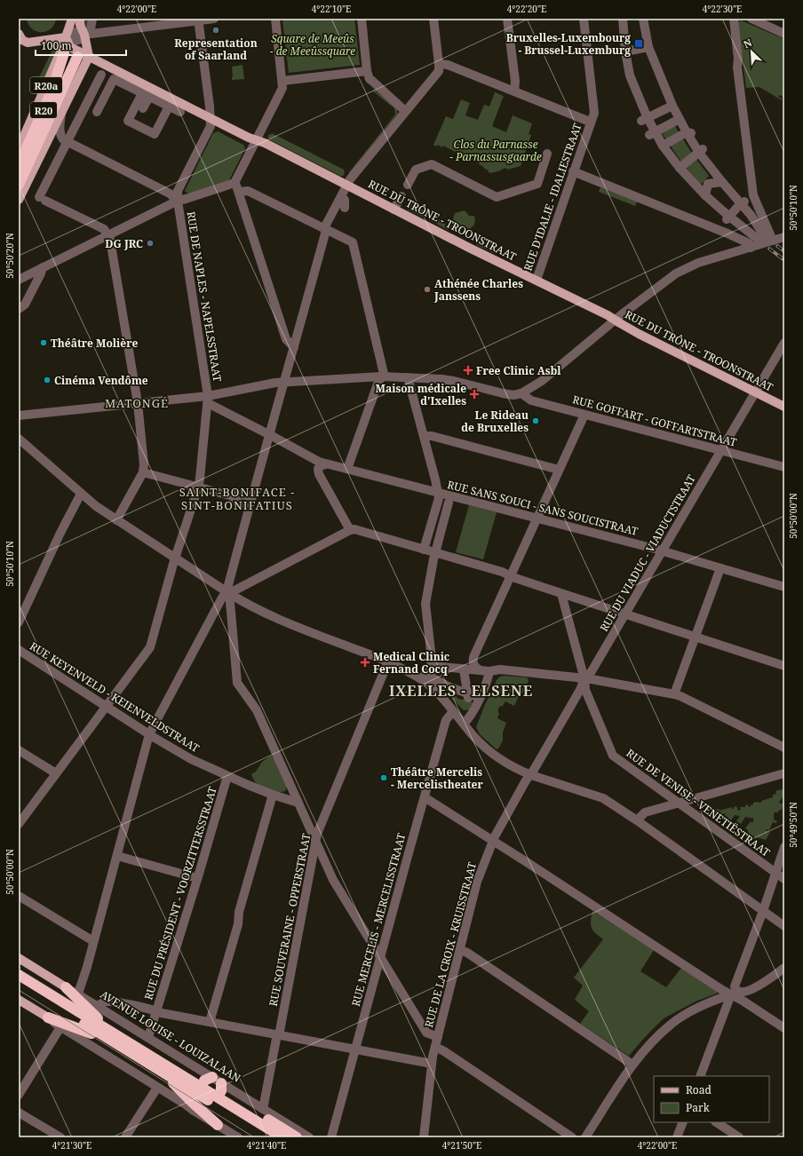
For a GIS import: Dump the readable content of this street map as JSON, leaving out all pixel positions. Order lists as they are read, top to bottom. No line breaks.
{"streets":{"highway":["R20"],"main road":["R20a","RUE DU TRÔNE - TROONSTRAAT","AVENUE LOUISE - LOUIZALAAN"],"street":["RUE D'IDALIE - IDALIESTRAAT","RUE DE NAPLES - NAPELSSTRAAT","RUE GOFFART - GOFFARTSTRAAT","RUE SANS SOUCI - SANS SOUCISTRAAT","RUE DU VIADUC - VIADUCTSTRAAT","RUE KEYENVELD - KEIENVELDSTRAAT","RUE DE VENISE - VENETIËSTRAAT","RUE DU PRÉSIDENT - VOORZITTERSSTRAAT","RUE SOUVERAINE - OPPERSTRAAT","RUE MERCELIS - MERCELISSTRAAT","RUE DE LA CROIX - KRUISSTRAAT"]},"crossings":[["R20a","R20"],["R20a","RUE DU TRÔNE - TROONSTRAAT"],["RUE D'IDALIE - IDALIESTRAAT","RUE DU TRÔNE - TROONSTRAAT"],["RUE DU TRÔNE - TROONSTRAAT","RUE DU VIADUC - VIADUCTSTRAAT"],["RUE DE NAPLES - NAPELSSTRAAT","RUE SANS SOUCI - SANS SOUCISTRAAT"],["RUE DE NAPLES - NAPELSSTRAAT","RUE KEYENVELD - KEIENVELDSTRAAT"],["RUE GOFFART - GOFFARTSTRAAT","RUE DU VIADUC - VIADUCTSTRAAT"],["RUE SANS SOUCI - SANS SOUCISTRAAT","RUE DU VIADUC - VIADUCTSTRAAT"],["RUE DU VIADUC - VIADUCTSTRAAT","RUE DE VENISE - VENETIËSTRAAT"],["RUE DU VIADUC - VIADUCTSTRAAT","RUE DE LA CROIX - KRUISSTRAAT"],["RUE KEYENVELD - KEIENVELDSTRAAT","RUE DU PRÉSIDENT - VOORZITTERSSTRAAT"],["RUE DU PRÉSIDENT - VOORZITTERSSTRAAT","AVENUE LOUISE - LOUIZALAAN"],["RUE SOUVERAINE - OPPERSTRAAT","AVENUE LOUISE - LOUIZALAAN"]],"districts":["MATONGÉ","SAINT-BONIFACE - SINT-BONIFATIUS","IXELLES - ELSENE"],"parks":["Square de Meeûs - de Meeûssquare","Clos du Parnasse - Parnassusgaarde"],"places":{"other":["Representation of Saarland","DG JRC","Athénée Charles Janssens","Théâtre Molière","Cinéma Vendôme","Le Rideau de Bruxelles","Théâtre Mercelis - Mercelistheater"],"transit":["Bruxelles-Luxembourg - Brussel-Luxemburg"],"health":["Free Clinic Asbl","Maison médicale d'Ixelles","Medical Clinic Fernand Cocq"]},"legend":["Road","Park"],"scale_bar":"100 m","north":"top left","coordinates":["4°22'00\"E","4°22'10\"E","4°22'20\"E","4°22'30\"E","50°50'10\"N","50°50'20\"N","50°50'00\"N","50°49'50\"N","4°21'30\"E","4°21'40\"E","4°21'50\"E"]}
